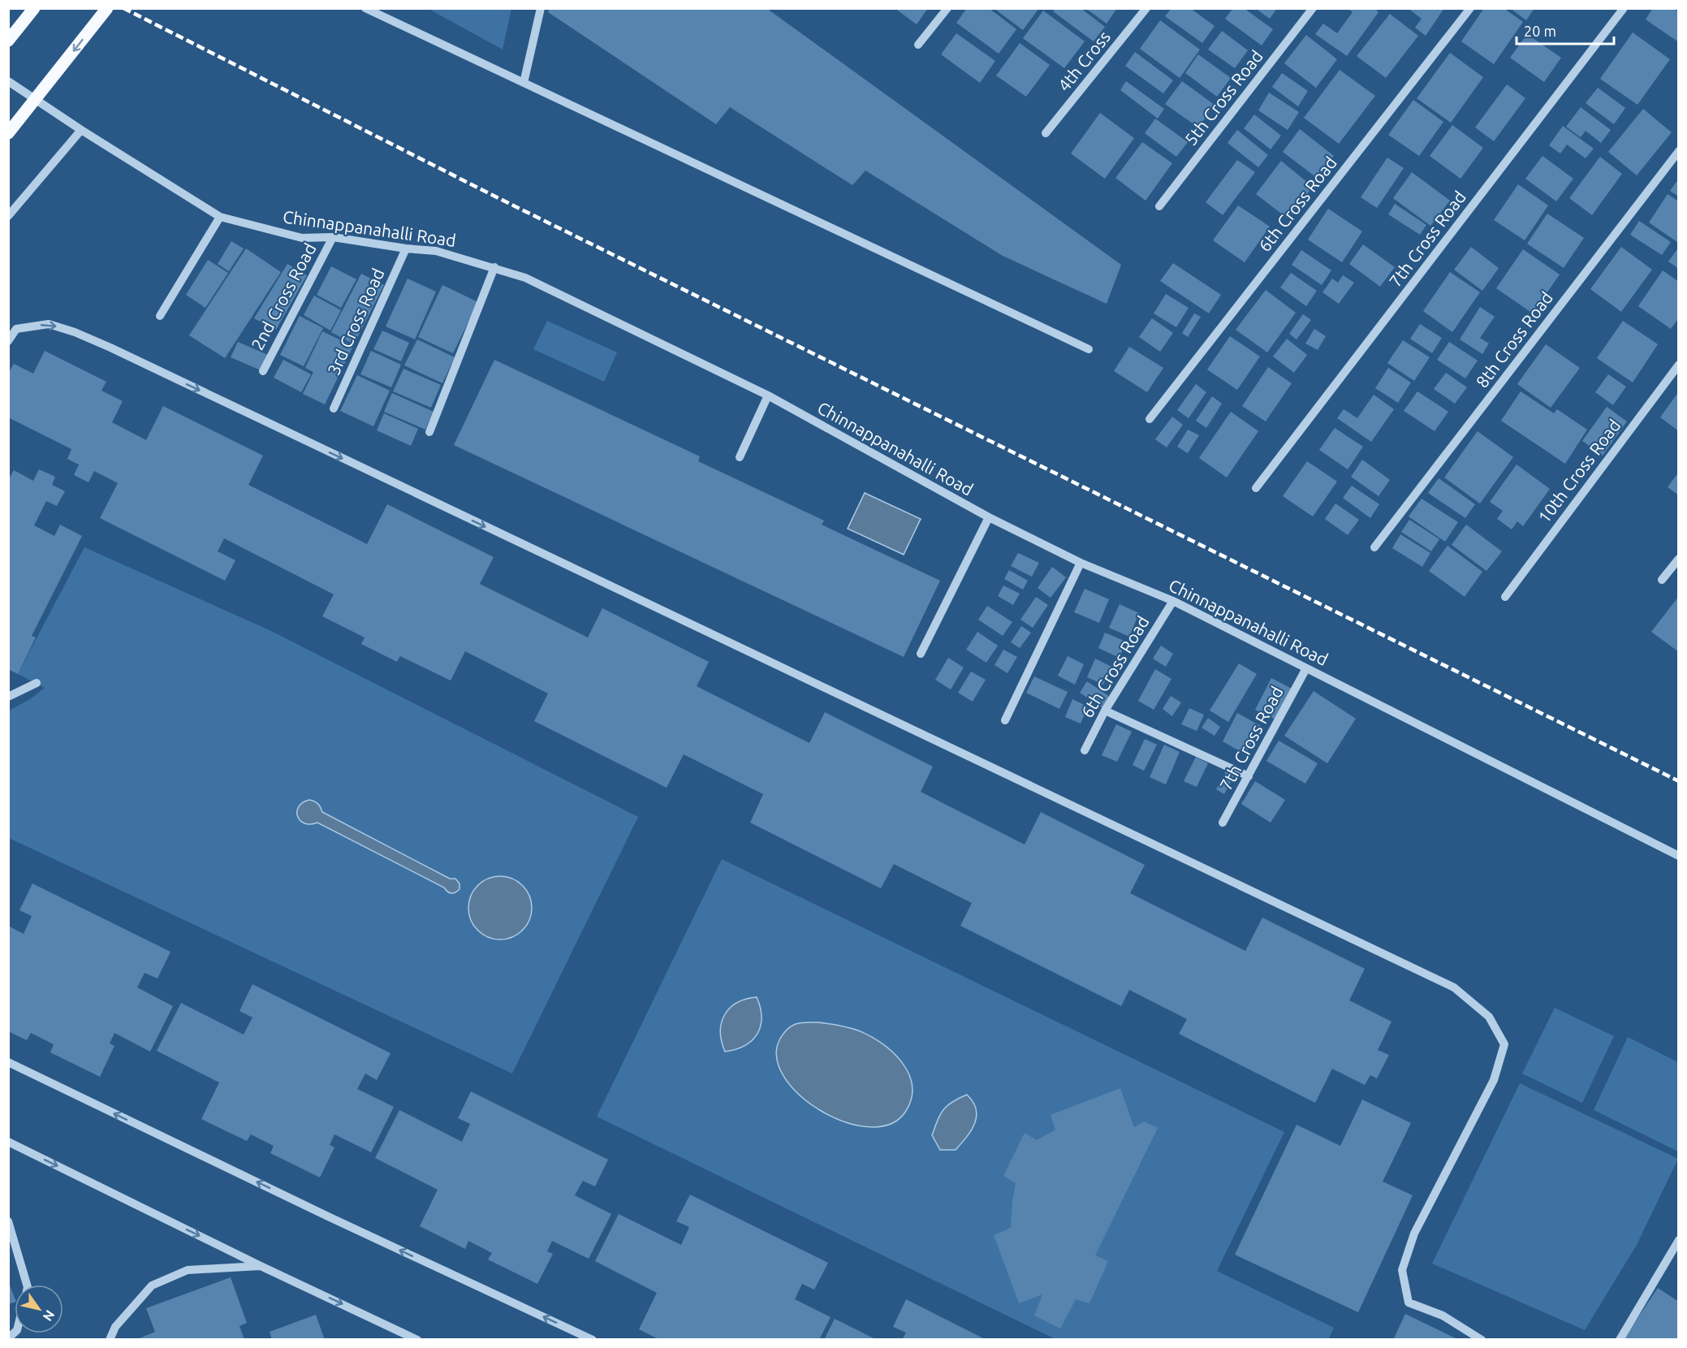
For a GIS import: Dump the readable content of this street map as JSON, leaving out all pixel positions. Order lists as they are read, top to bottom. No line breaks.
{"streets":{"street":["4th Cross","5th Cross Road","6th Cross Road","Chinnappanahalli Road","7th Cross Road","2nd Cross Road","3rd Cross Road","8th Cross Road","10th Cross Road"]},"crossings":[["6th Cross Road","Chinnappanahalli Road"],["Chinnappanahalli Road","7th Cross Road"],["Chinnappanahalli Road","2nd Cross Road"],["Chinnappanahalli Road","3rd Cross Road"]],"scale_bar":"20 m","north":"bottom right"}
